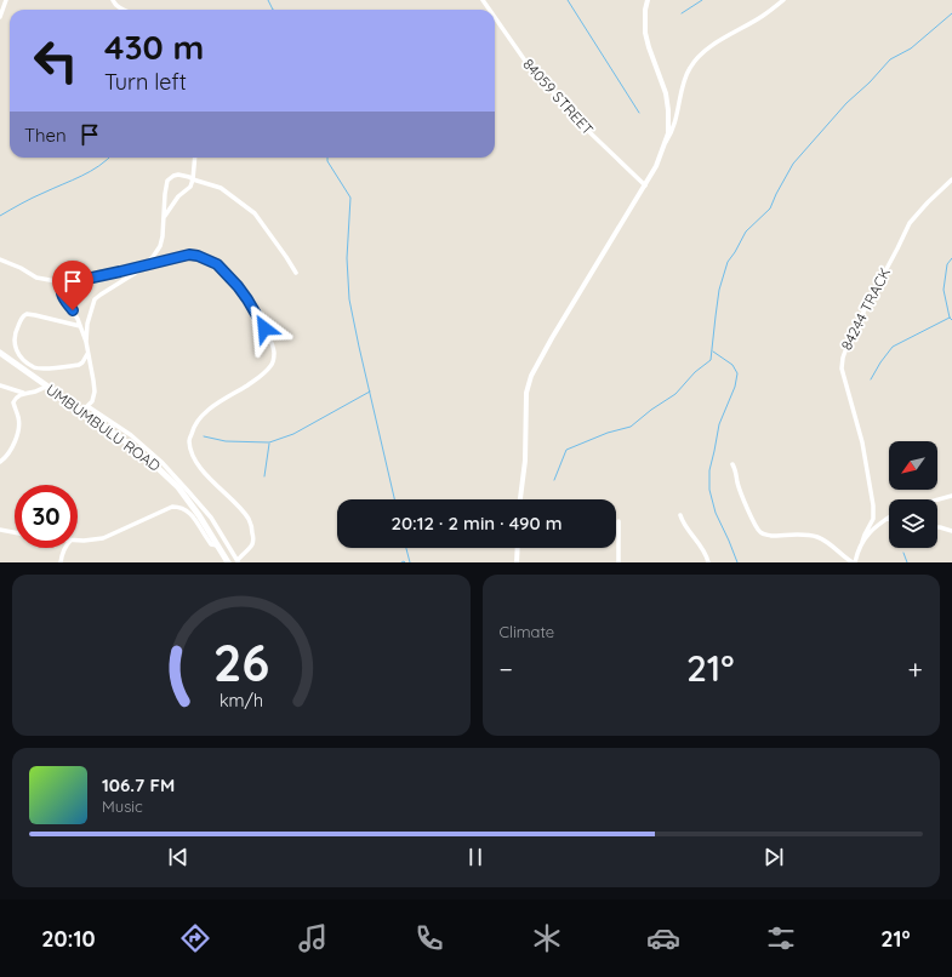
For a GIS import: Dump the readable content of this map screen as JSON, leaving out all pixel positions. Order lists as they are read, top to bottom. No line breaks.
{"streets":{"main road":["UMBUMBULU ROAD"],"street":["84059 STREET","84244 TRACK"]},"north":"bottom left","page":{"turn":["430 m","Turn left"],"then":"Then","limit":"30","trip":"20:12 · 2 min · 490 m","tile":"Climate","heat":["−","21°","+"],"song":["106.7 FM","Music"],"tabs":["20:10","21°"],"gauge":["26","km/h"]}}
